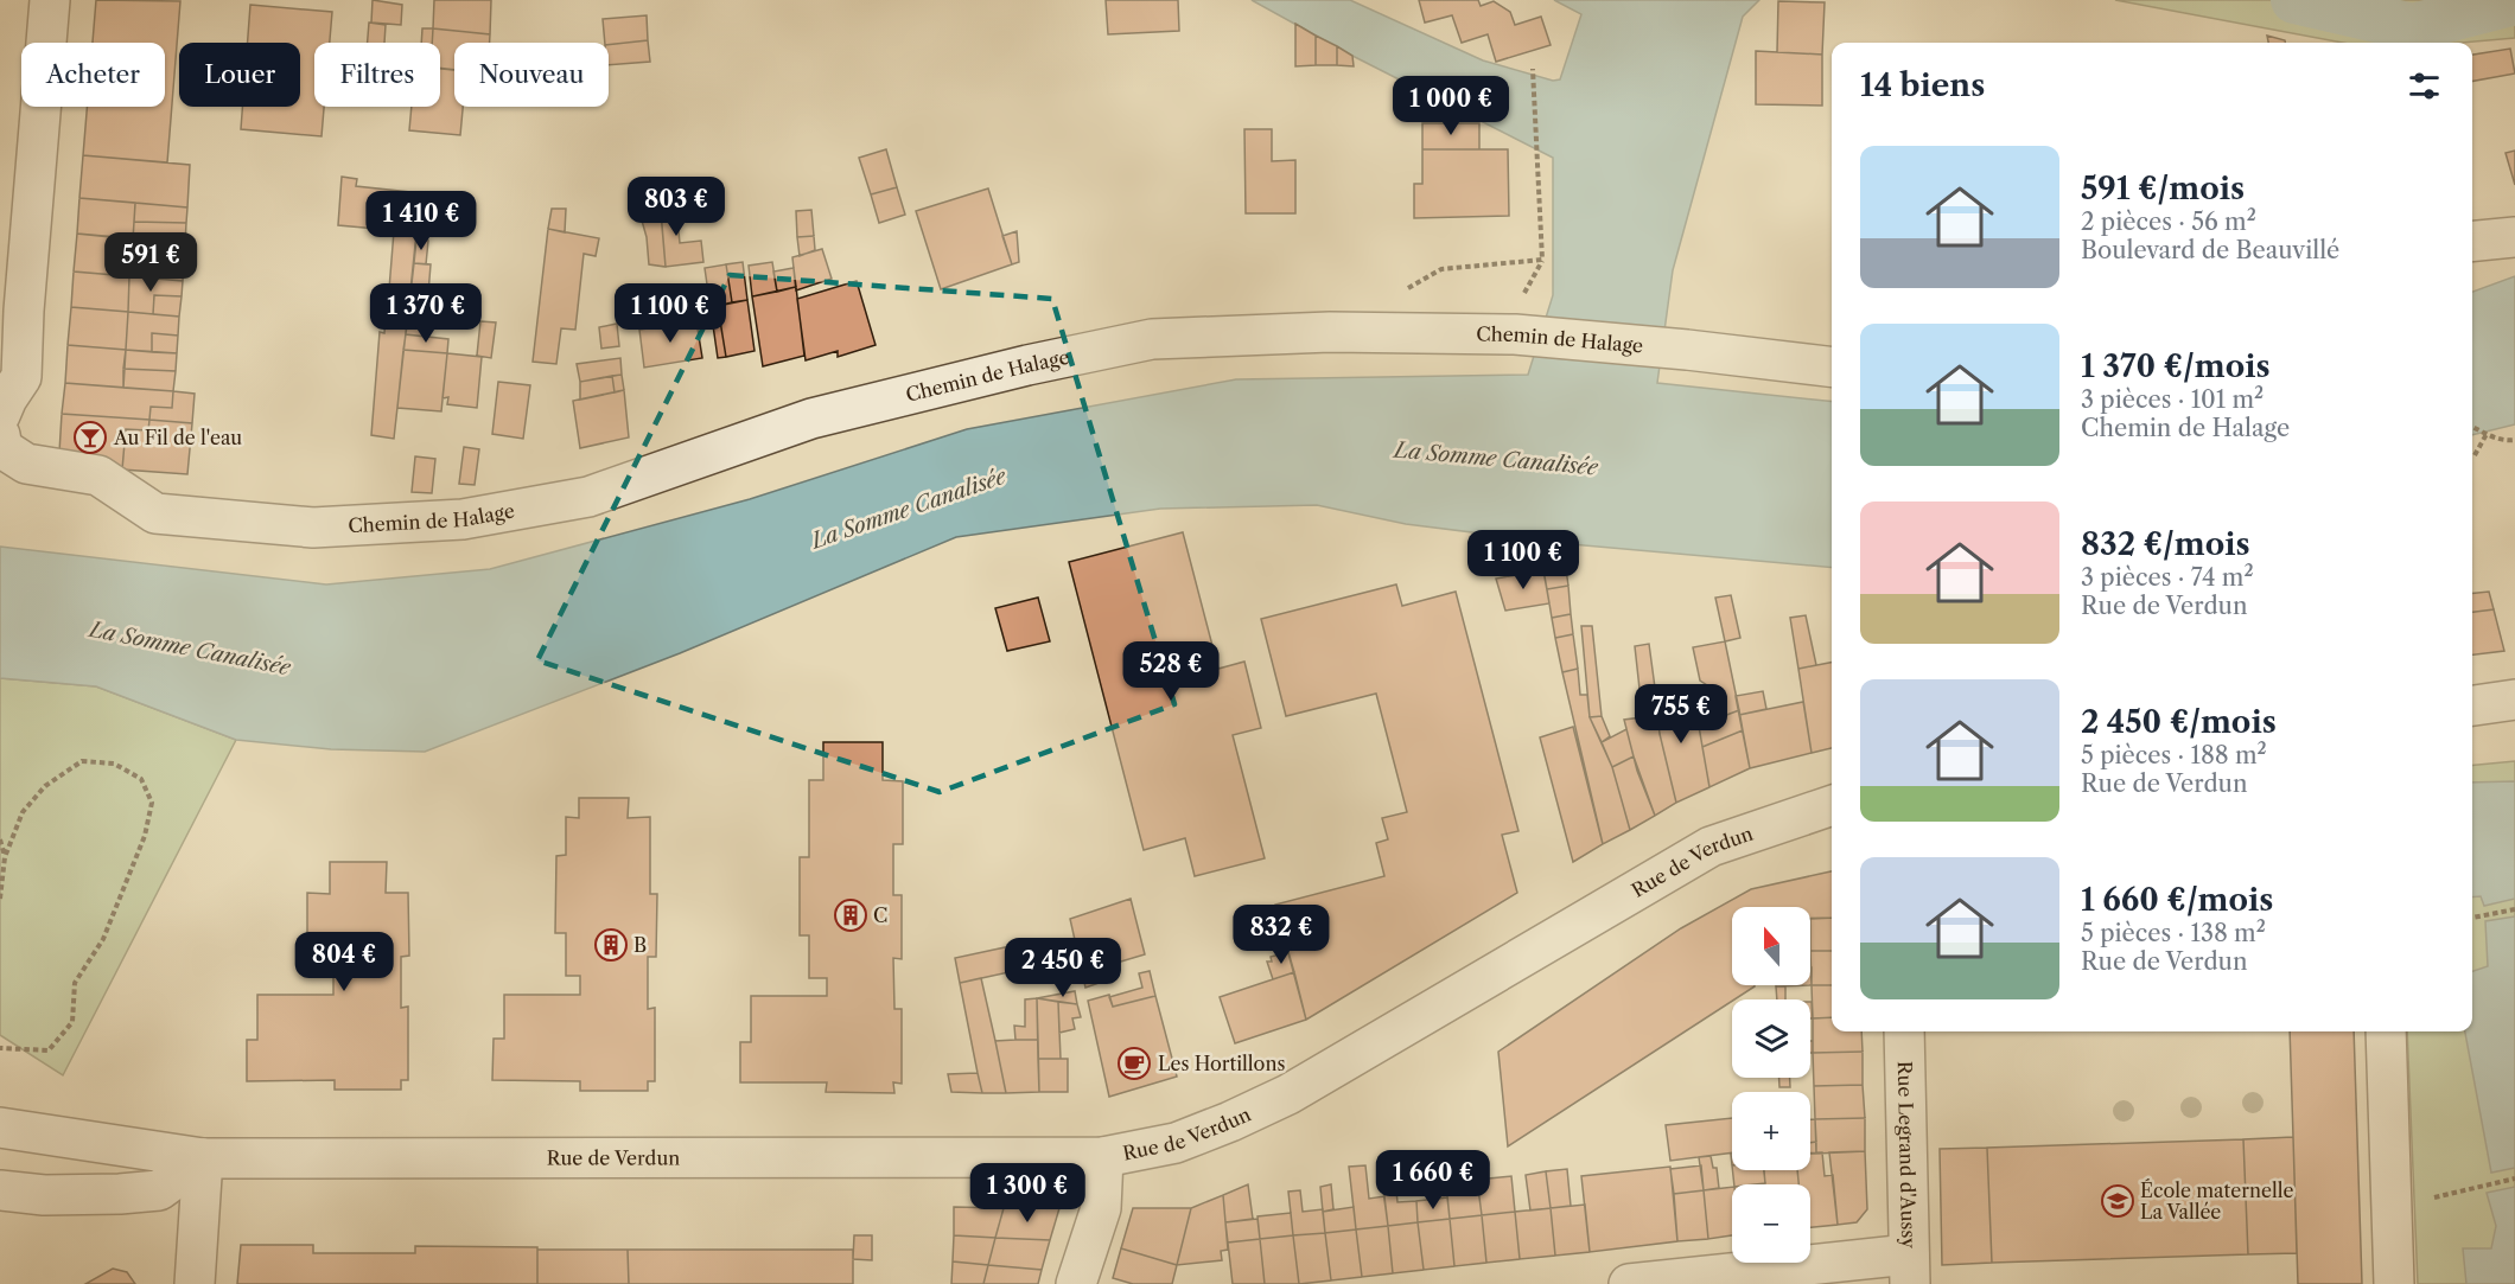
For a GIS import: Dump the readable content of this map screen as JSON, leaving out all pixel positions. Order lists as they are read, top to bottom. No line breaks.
{"streets":{"street":["Chemin de Halage","Rue de Verdun","Rue Legrand d'Aussy"]},"water":["La Somme Canalisée"],"places":{"bar":["Au Fil de l'eau"],"building":["C","B"],"cafe":["Les Hortillons"],"school or university":["École maternelle La Vallée"]},"north":"top","page":{"chip":["Acheter","Louer","Filtres","Nouveau"],"heading":"14 biens","price":["1 000 €","803 €","1 410 €","591 €","1 370 €","1 100 €","1 100 €","528 €","755 €","832 €","804 €","2 450 €","1 660 €","1 300 €"],"list":[{"name":"591 €/mois","note":"2 pièces · 56 m² · Boulevard de Beauvillé"},{"name":"1 370 €/mois","note":"3 pièces · 101 m² · Chemin de Halage"},{"name":"832 €/mois","note":"3 pièces · 74 m² · Rue de Verdun"},{"name":"2 450 €/mois","note":"5 pièces · 188 m² · Rue de Verdun"},{"name":"1 660 €/mois","note":"5 pièces · 138 m² · Rue de Verdun"}],"map_buttons":["+","−"]}}
